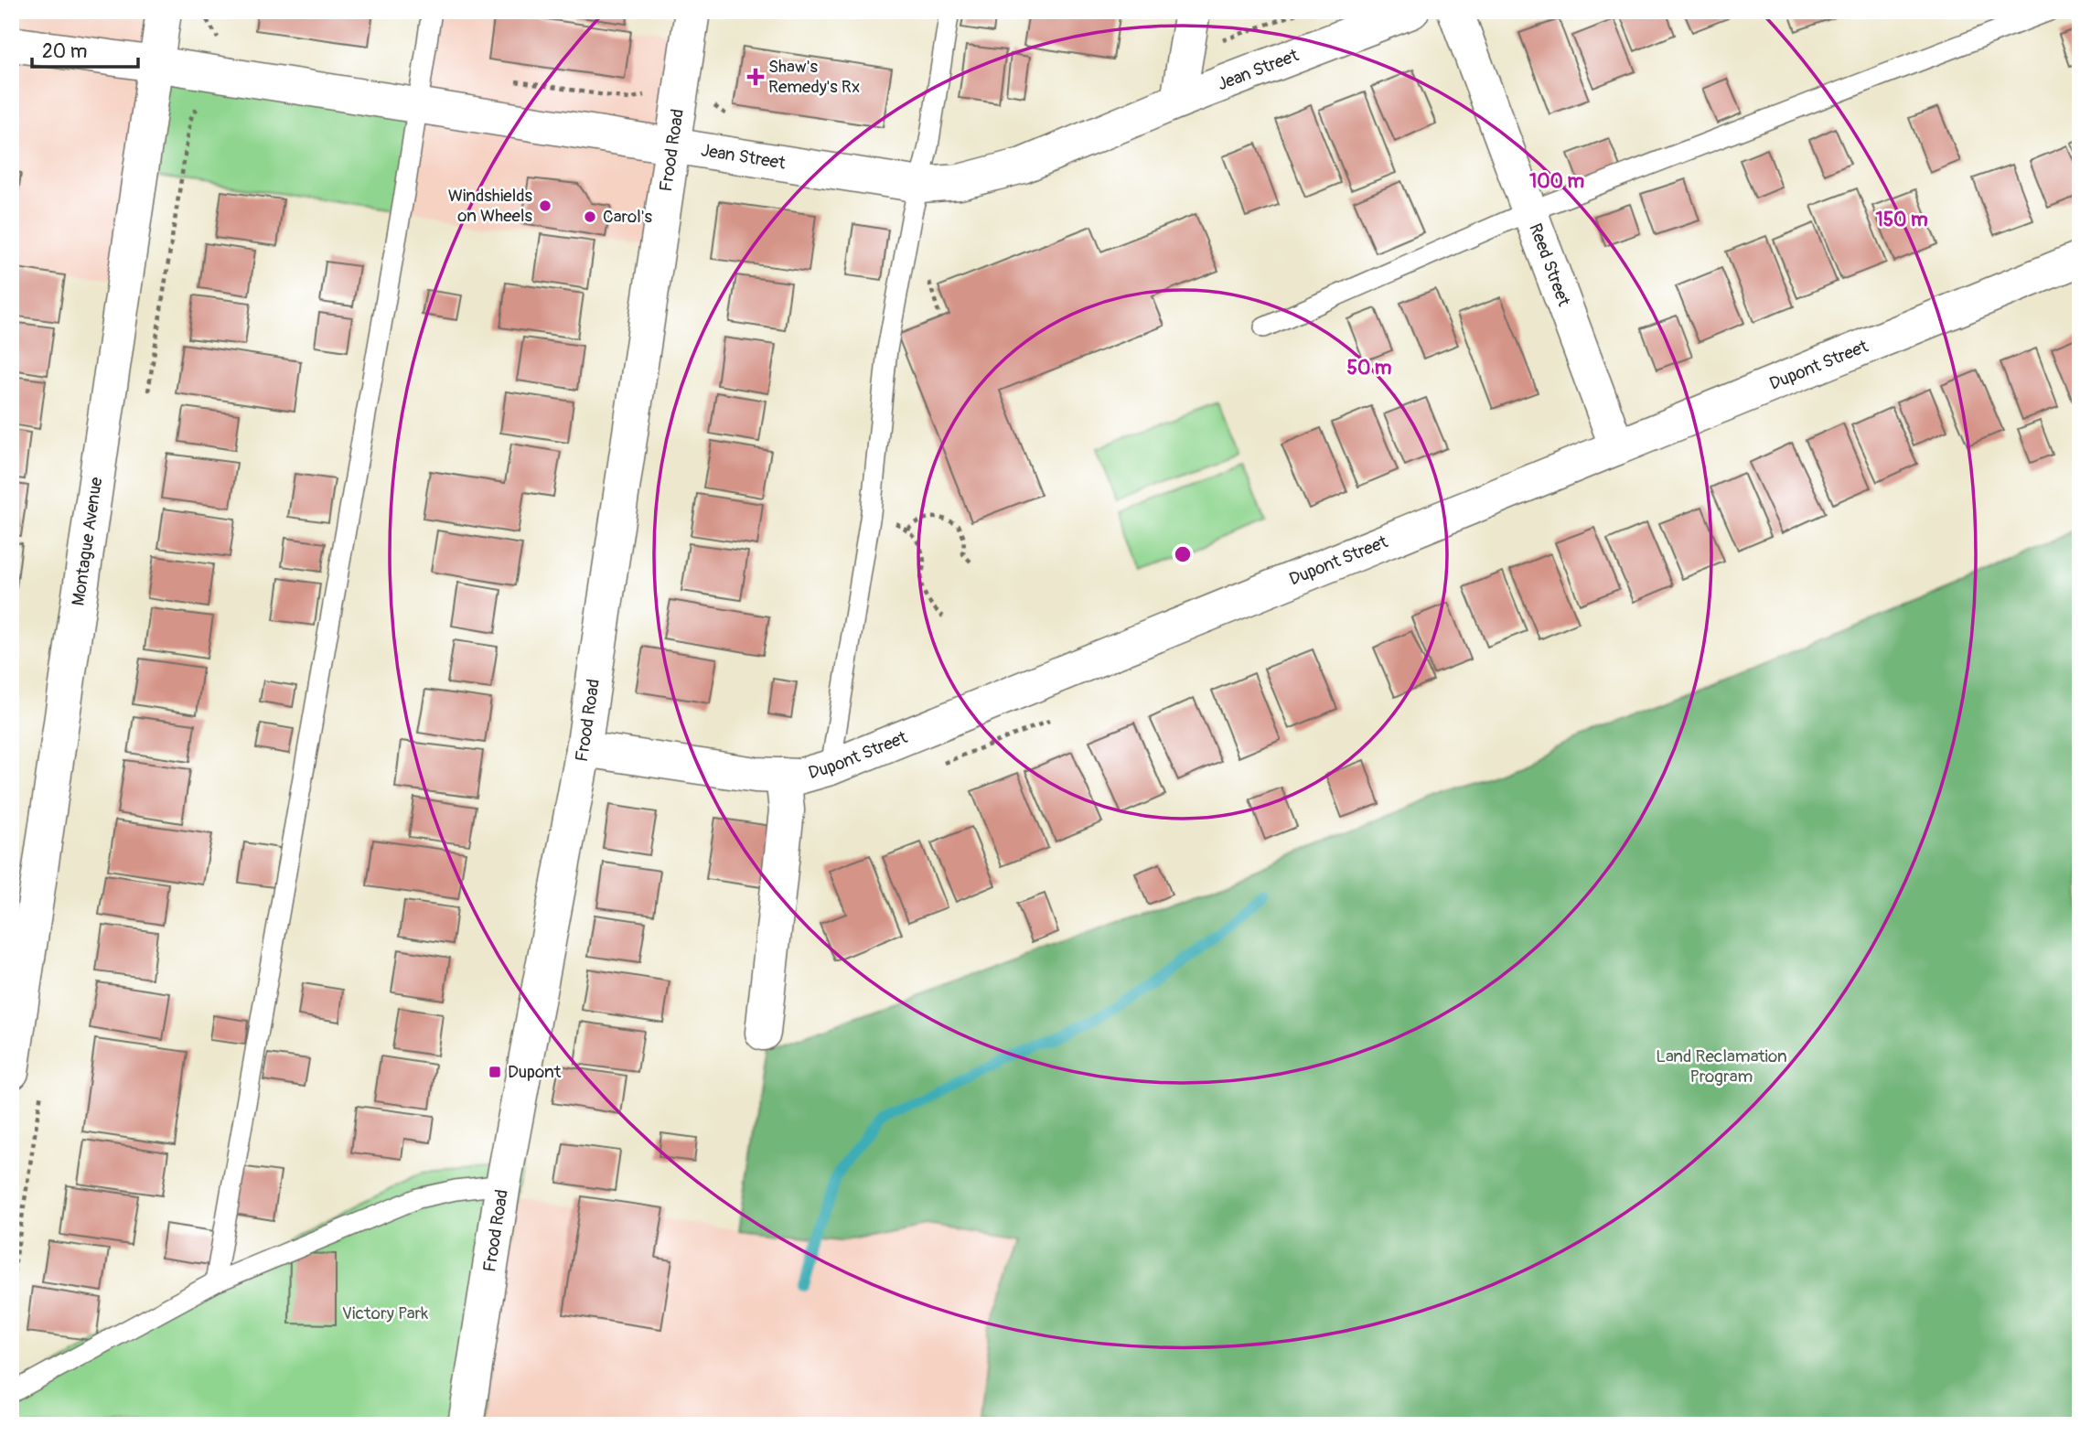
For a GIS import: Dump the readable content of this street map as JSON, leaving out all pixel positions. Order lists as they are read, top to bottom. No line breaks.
{"streets":{"street":["Jean Street","Frood Road","Reed Street","Dupont Street","Montague Avenue"]},"crossings":[["Jean Street","Frood Road"],["Jean Street","Montague Avenue"],["Frood Road","Dupont Street"],["Reed Street","Dupont Street"]],"parks":["Land Reclamation Program","Victory Park"],"places":{"health":["Shaw's Remedy's Rx"],"other":["Windshields on Wheels","Carol's"],"transit":["Dupont"]},"scale_bar":"20 m","rings":["100 m","150 m","50 m"]}
